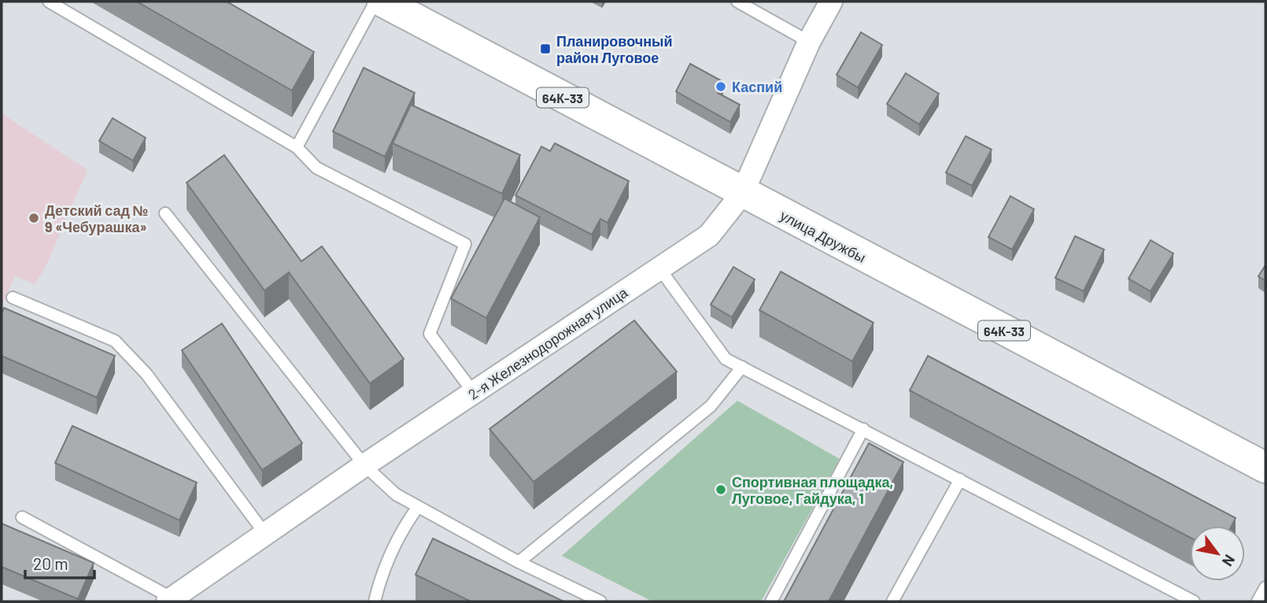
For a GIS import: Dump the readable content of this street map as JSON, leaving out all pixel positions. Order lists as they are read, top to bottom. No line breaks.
{"streets":{"main road":["64К-33","улица Дружбы"],"street":["2-я Железнодорожная улица"]},"crossings":[["улица Дружбы","2-я Железнодорожная улица"]],"places":{"transit":["Планировочный район Луговое"],"other":["Каспий","Детский сад № 9 «Чебурашка»","Спортивная площадка, Луговое, Гайдука, 1"]},"scale_bar":"20 m","north":"bottom right"}
